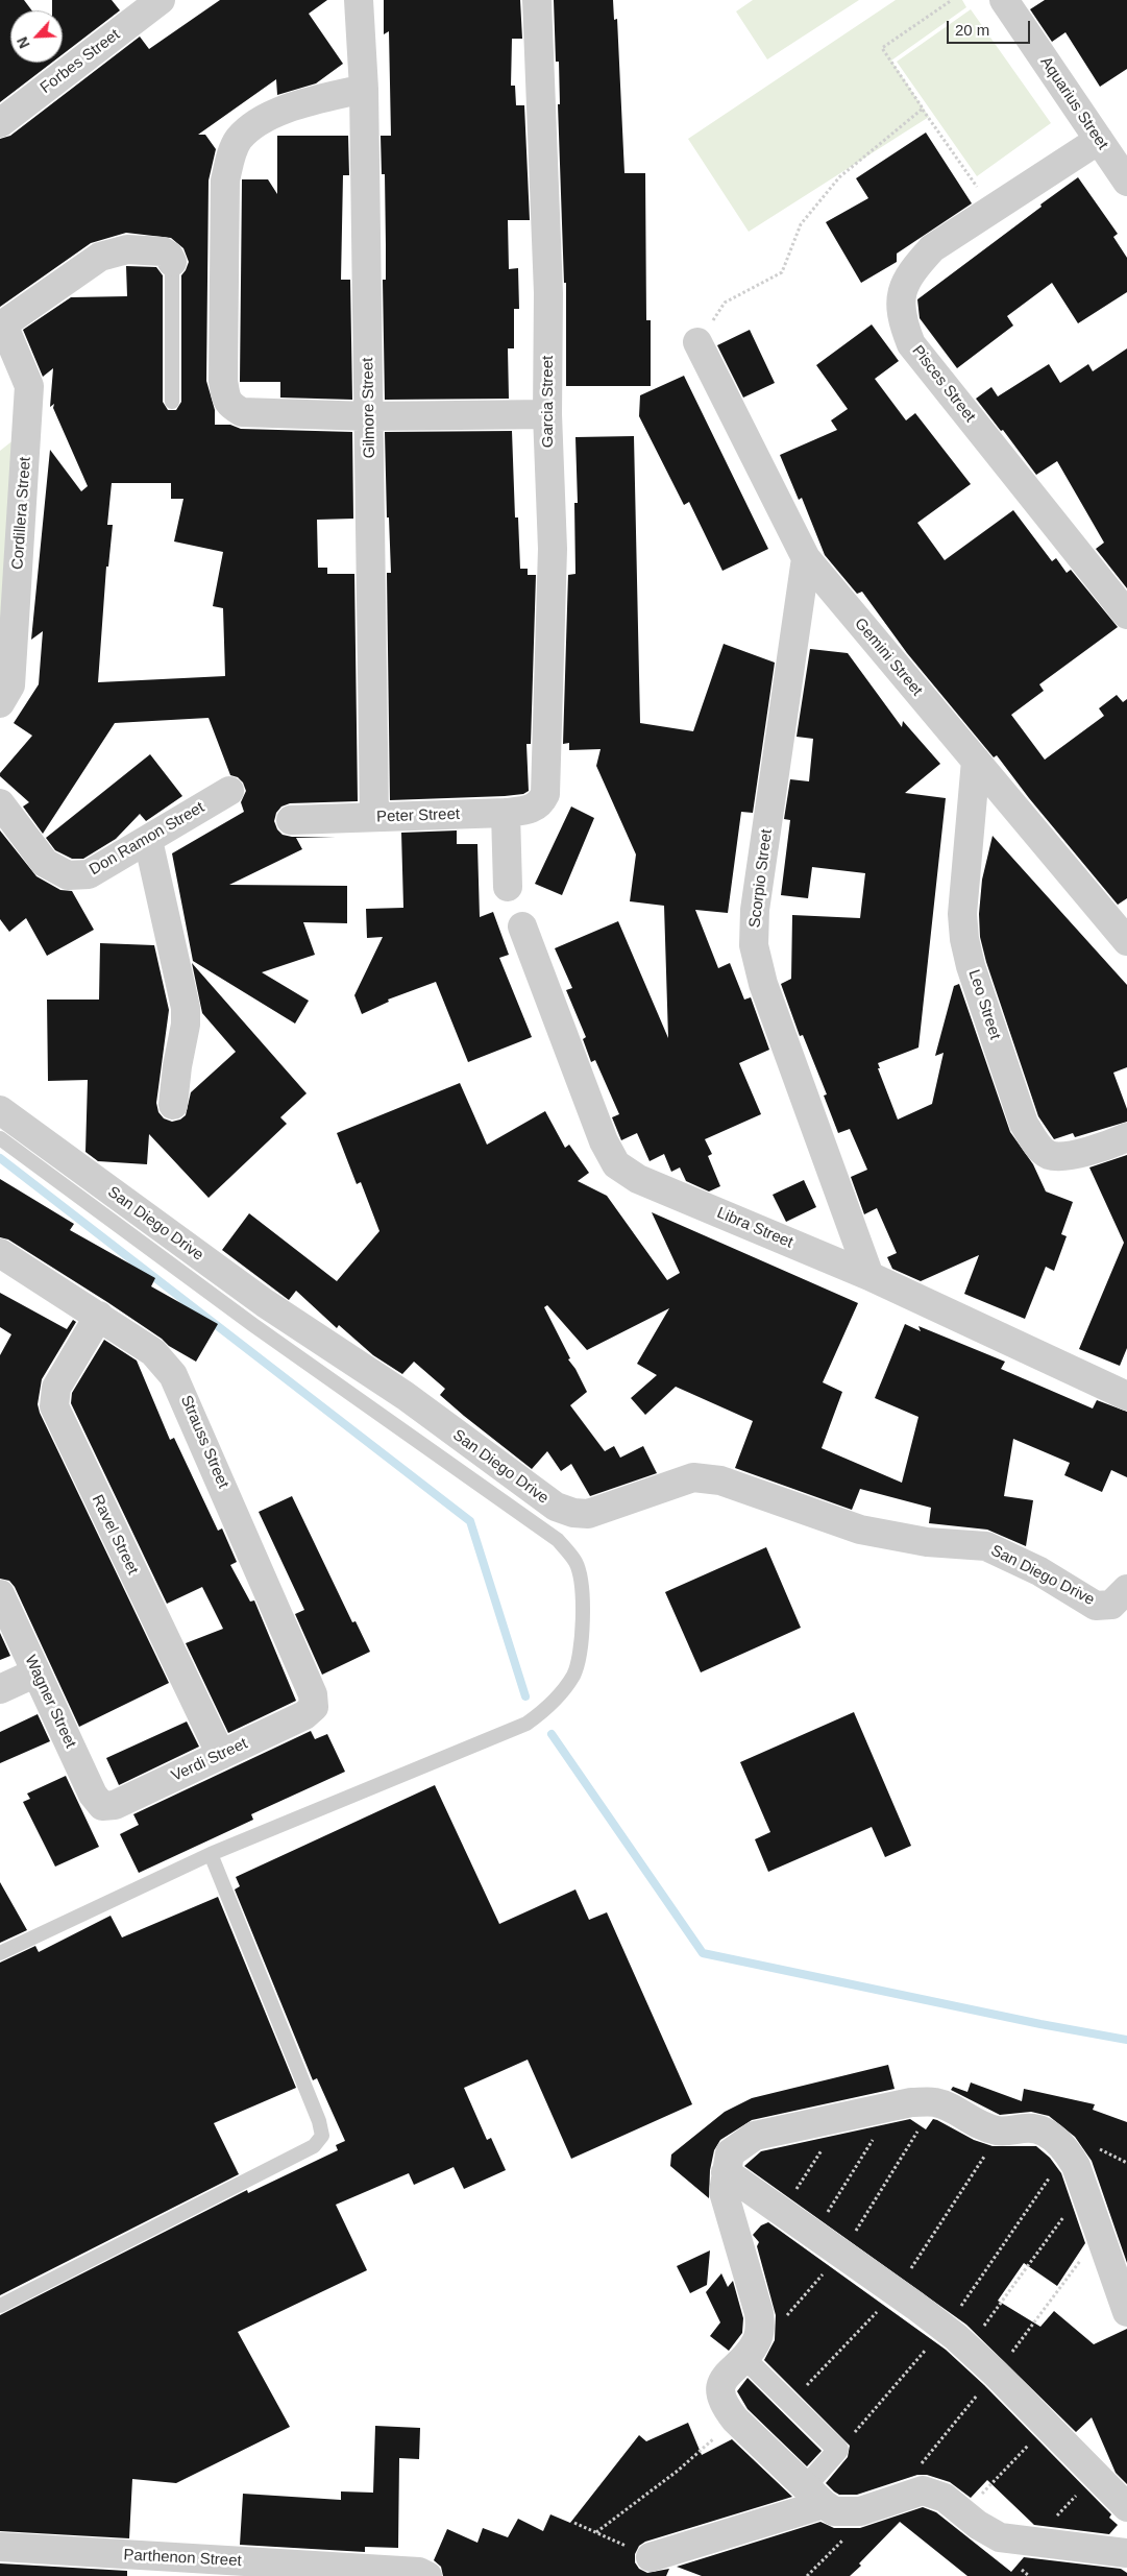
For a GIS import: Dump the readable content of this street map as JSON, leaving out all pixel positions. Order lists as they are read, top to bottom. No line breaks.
{"streets":{"street":["Forbes Street","Aquarius Street","Pisces Street","Garcia Street","Gilmore Street","Cordillera Street","Gemini Street","Peter Street","Don Ramon Street","Scorpio Street","Leo Street","San Diego Drive","Libra Street","Strauss Street","Ravel Street","Wagner Street","Verdi Street","Parthenon Street"]},"crossings":[["Aquarius Street","Pisces Street"],["Garcia Street","Peter Street"],["Gilmore Street","Peter Street"],["Gemini Street","Scorpio Street"],["Gemini Street","Leo Street"],["Scorpio Street","Libra Street"],["Strauss Street","Ravel Street"],["Strauss Street","Verdi Street"],["Ravel Street","Verdi Street"],["Wagner Street","Verdi Street"]],"scale_bar":"20 m","north":"bottom left"}
